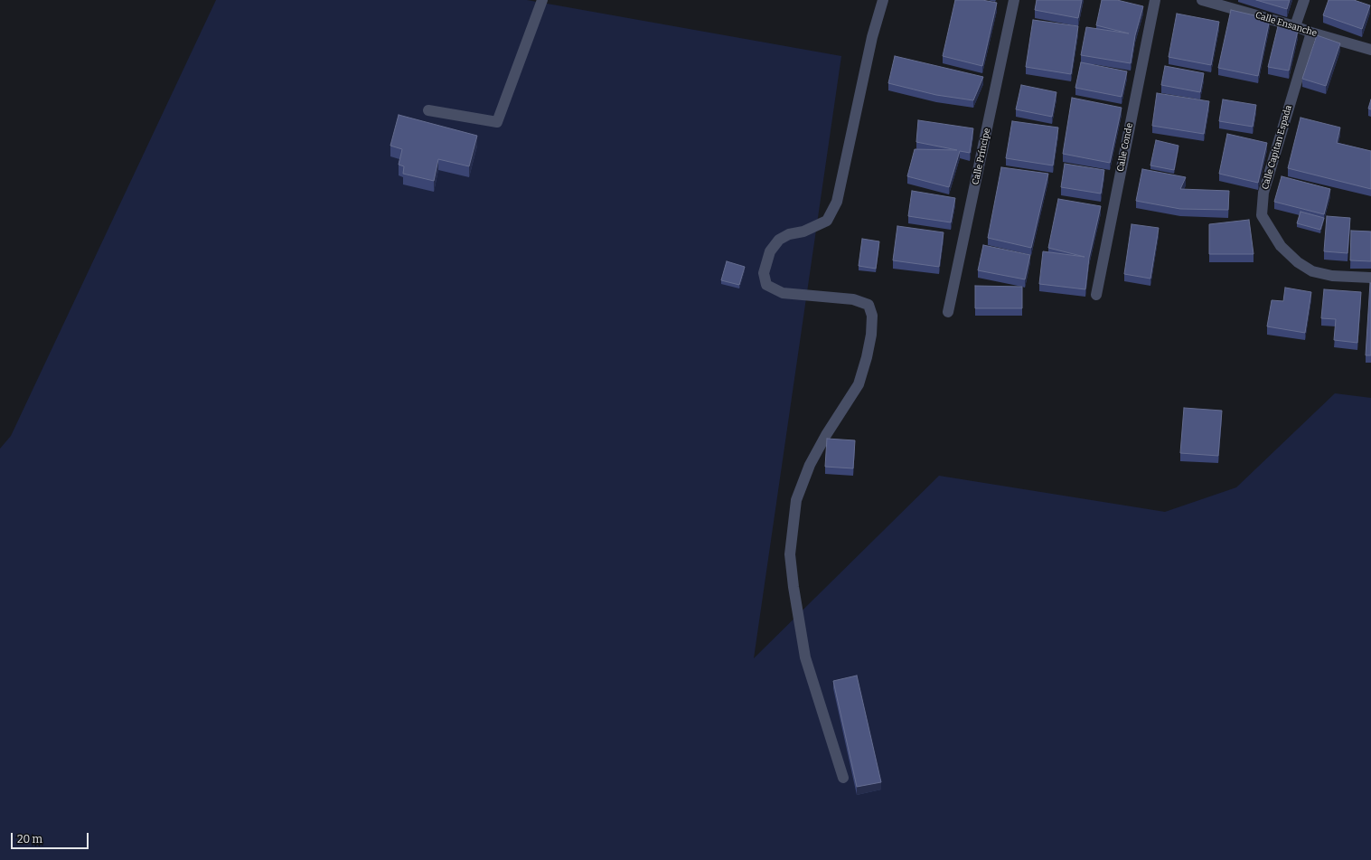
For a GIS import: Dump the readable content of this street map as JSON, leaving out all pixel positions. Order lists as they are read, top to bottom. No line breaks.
{"streets":{"street":["Calle Ensanche","Calle Conde","Calle Capitan Espada","Calle Príncipe"]},"crossings":[["Calle Ensanche","Calle Capitan Espada"]],"scale_bar":"20 m"}
